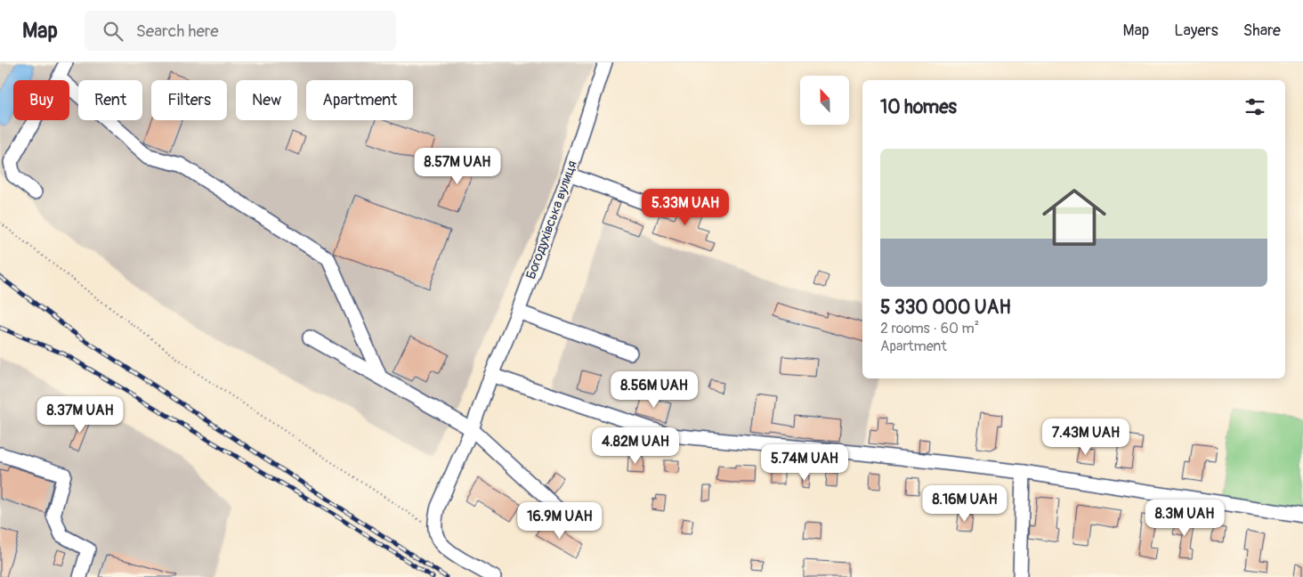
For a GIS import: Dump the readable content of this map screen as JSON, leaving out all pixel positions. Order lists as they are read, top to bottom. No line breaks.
{"streets":{"street":["Богодухівська вулиця"]},"north":"top","page":{"header":"Map","search":"Search here","nav":["Map","Layers","Share"],"chip":["Buy","Rent","Filters","New","Apartment"],"heading":"10 homes","list":[{"name":"5 330 000 UAH","note":"2 rooms · 60 m² · Apartment"}],"price":["8.57M UAH","5.33M UAH","8.56M UAH","8.37M UAH","7.43M UAH","4.82M UAH","5.74M UAH","8.16M UAH","8.3M UAH","16.9M UAH"]}}
